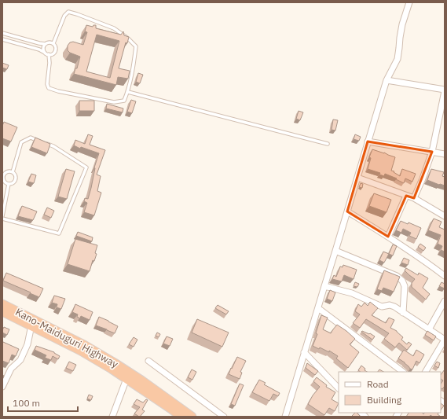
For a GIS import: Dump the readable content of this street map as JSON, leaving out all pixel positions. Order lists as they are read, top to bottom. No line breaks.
{"streets":{"highway":["Kano-Maiduguri Highway"]},"legend":["Road","Building"],"scale_bar":"100 m"}
